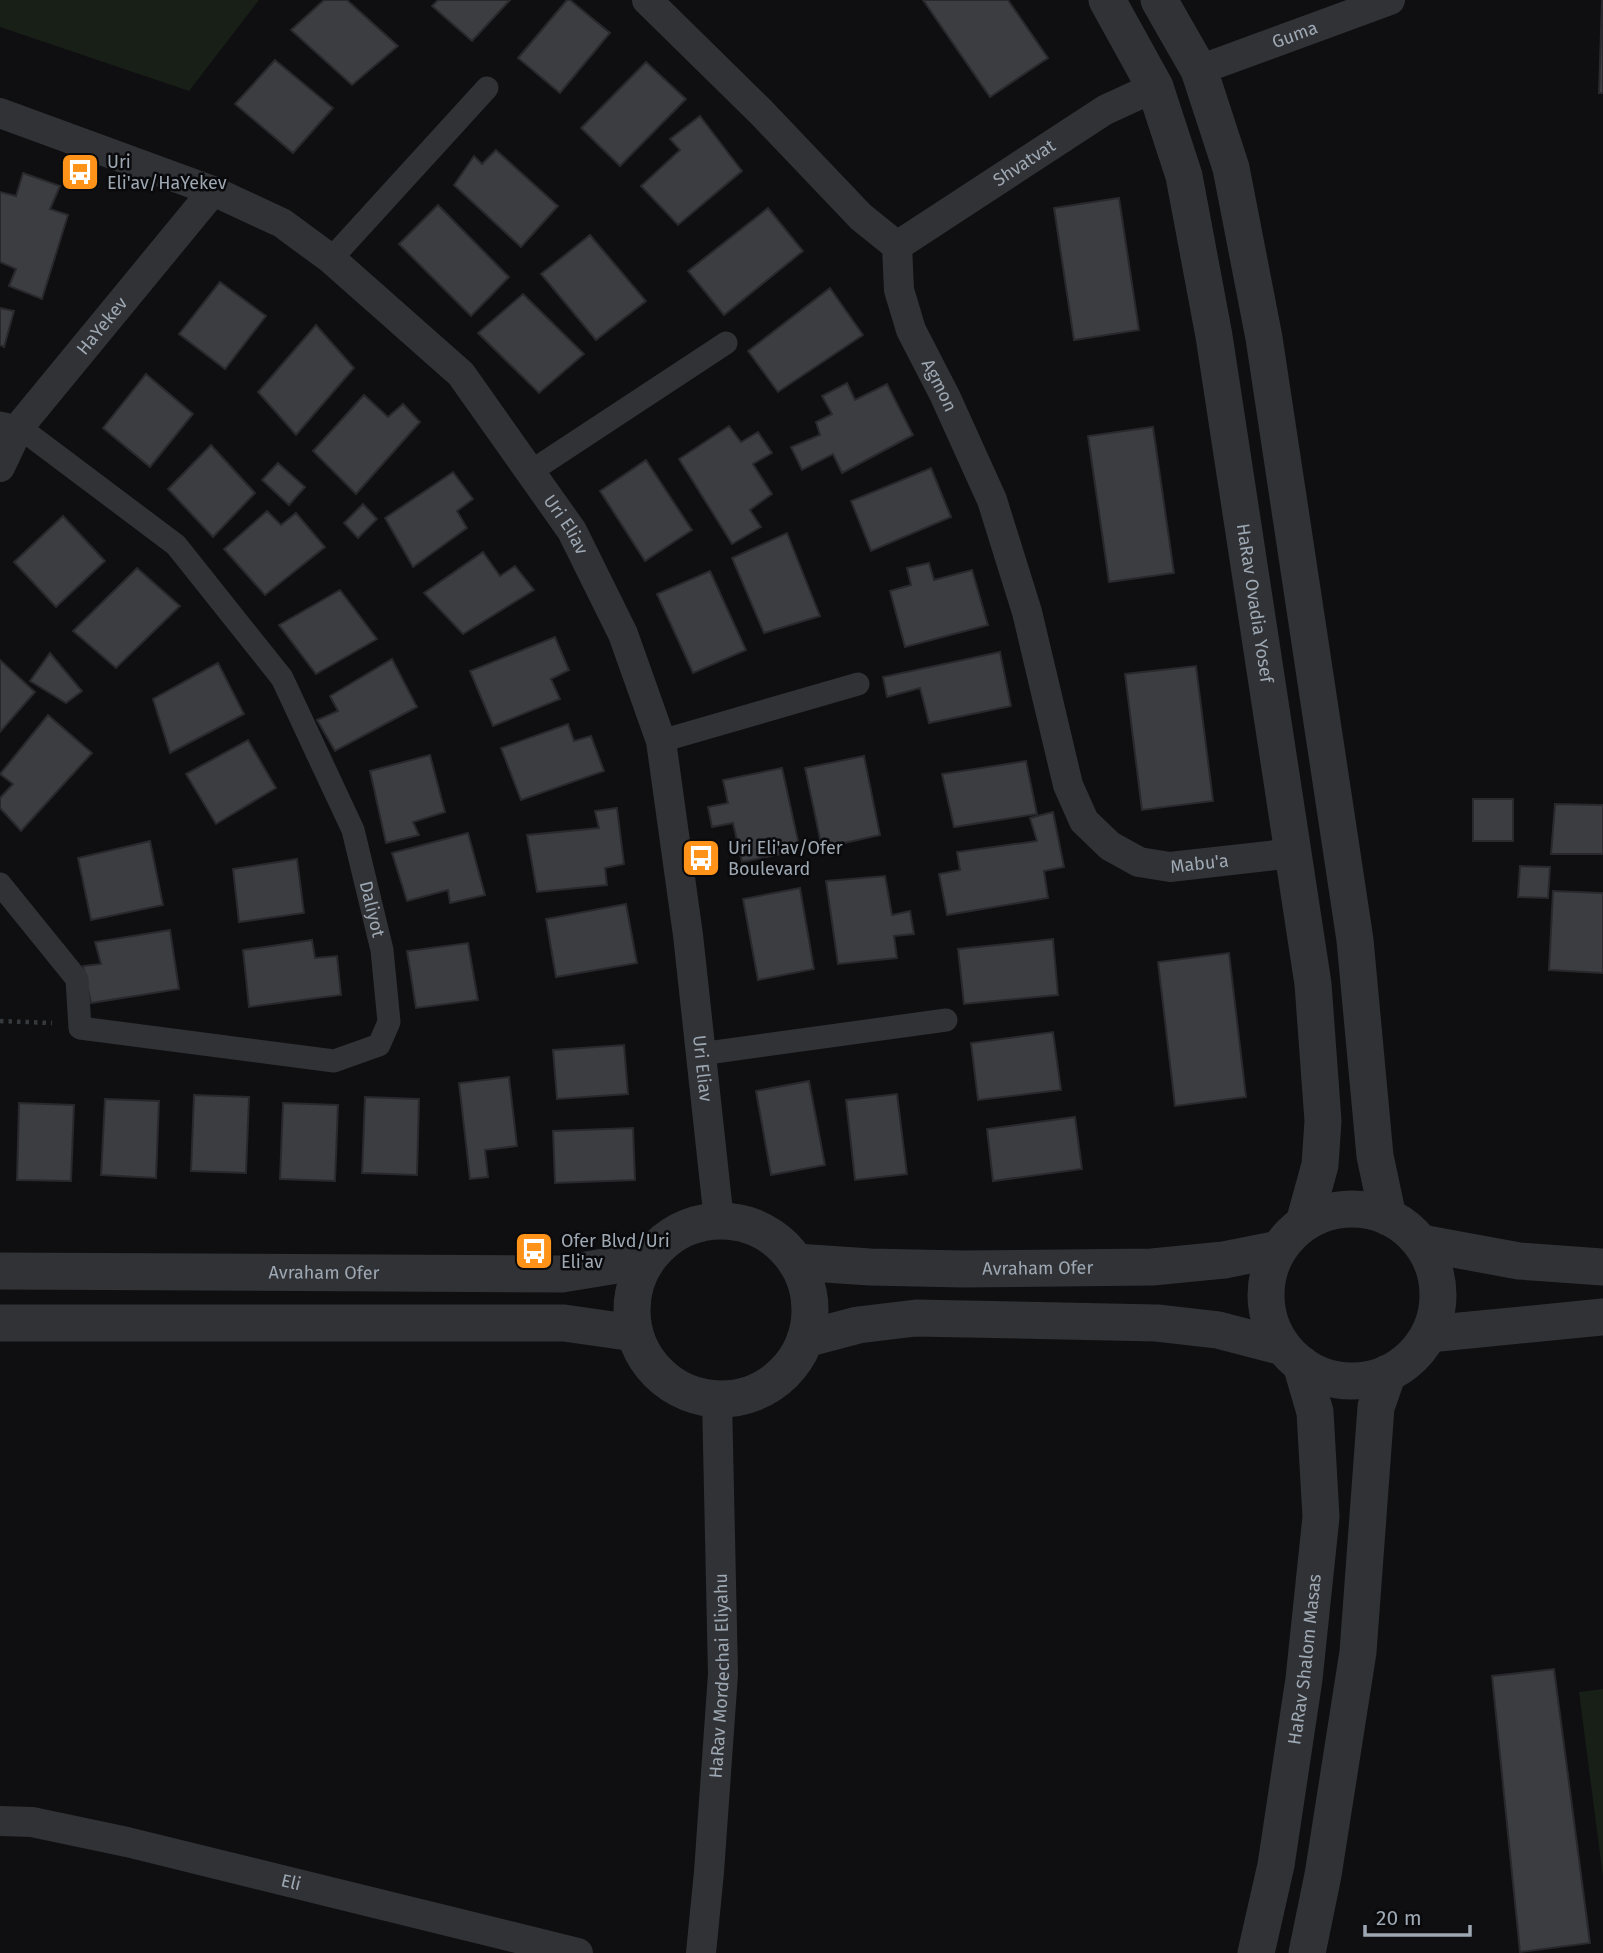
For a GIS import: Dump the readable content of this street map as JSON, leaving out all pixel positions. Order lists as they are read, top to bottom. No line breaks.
{"streets":{"street":["Guma","Shvatvat","HaYekev","Agmon","Uri Eliav","HaRav Ovadia Yosef","Mabu'a","Daliyot","Avraham Ofer","HaRav Shalom Masas","HaRav Mordechai Eliyahu","Eli"]},"crossings":[["Shvatvat","Agmon"],["Shvatvat","HaRav Ovadia Yosef"],["HaYekev","Uri Eliav"],["HaYekev","Daliyot"],["Agmon","Mabu'a"],["Uri Eliav","Avraham Ofer"],["Uri Eliav","HaRav Mordechai Eliyahu"],["HaRav Ovadia Yosef","Mabu'a"],["HaRav Ovadia Yosef","Avraham Ofer"],["HaRav Ovadia Yosef","HaRav Shalom Masas"],["Avraham Ofer","HaRav Shalom Masas"],["Avraham Ofer","HaRav Mordechai Eliyahu"]],"places":{"bus stop":["Uri Eli'av/HaYekev","Uri Eli'av/Ofer Boulevard","Ofer Blvd/Uri Eli'av"]},"scale_bar":"20 m"}
